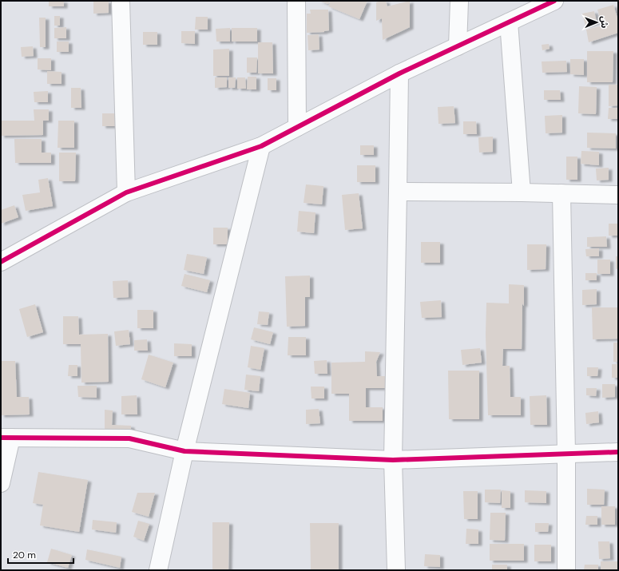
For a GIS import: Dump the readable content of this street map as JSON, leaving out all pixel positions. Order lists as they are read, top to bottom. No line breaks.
{"scale_bar":"20 m","north":"right"}
